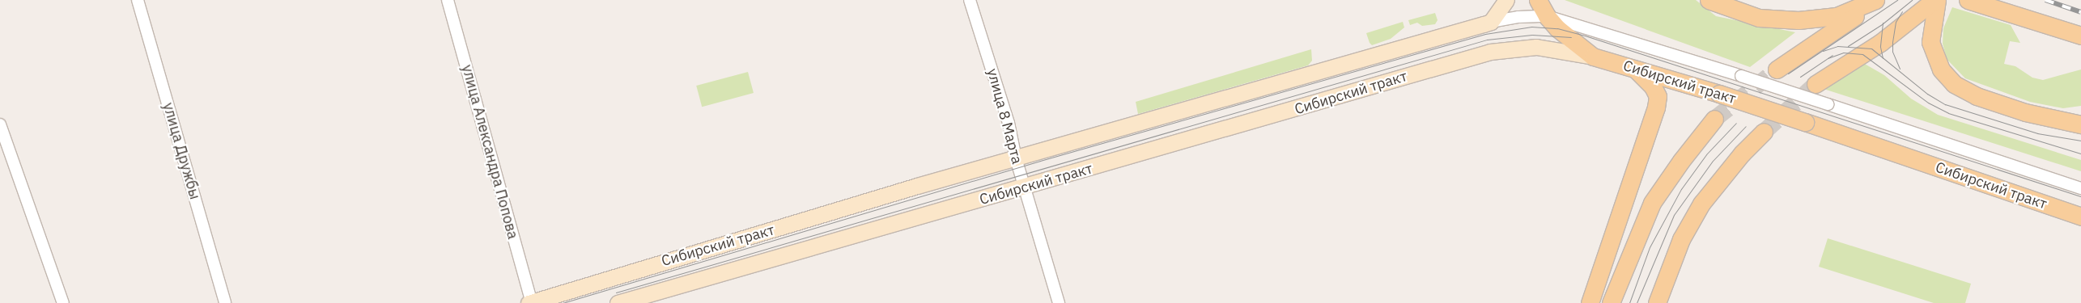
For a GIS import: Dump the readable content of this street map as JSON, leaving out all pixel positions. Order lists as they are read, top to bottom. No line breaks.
{"streets":{"main road":["Сибирский тракт"],"street":["улица 8 Марта","улица Дружбы","улица Александра Попова"]},"crossings":[["Сибирский тракт","улица 8 Марта"],["Сибирский тракт","улица Александра Попова"]]}
